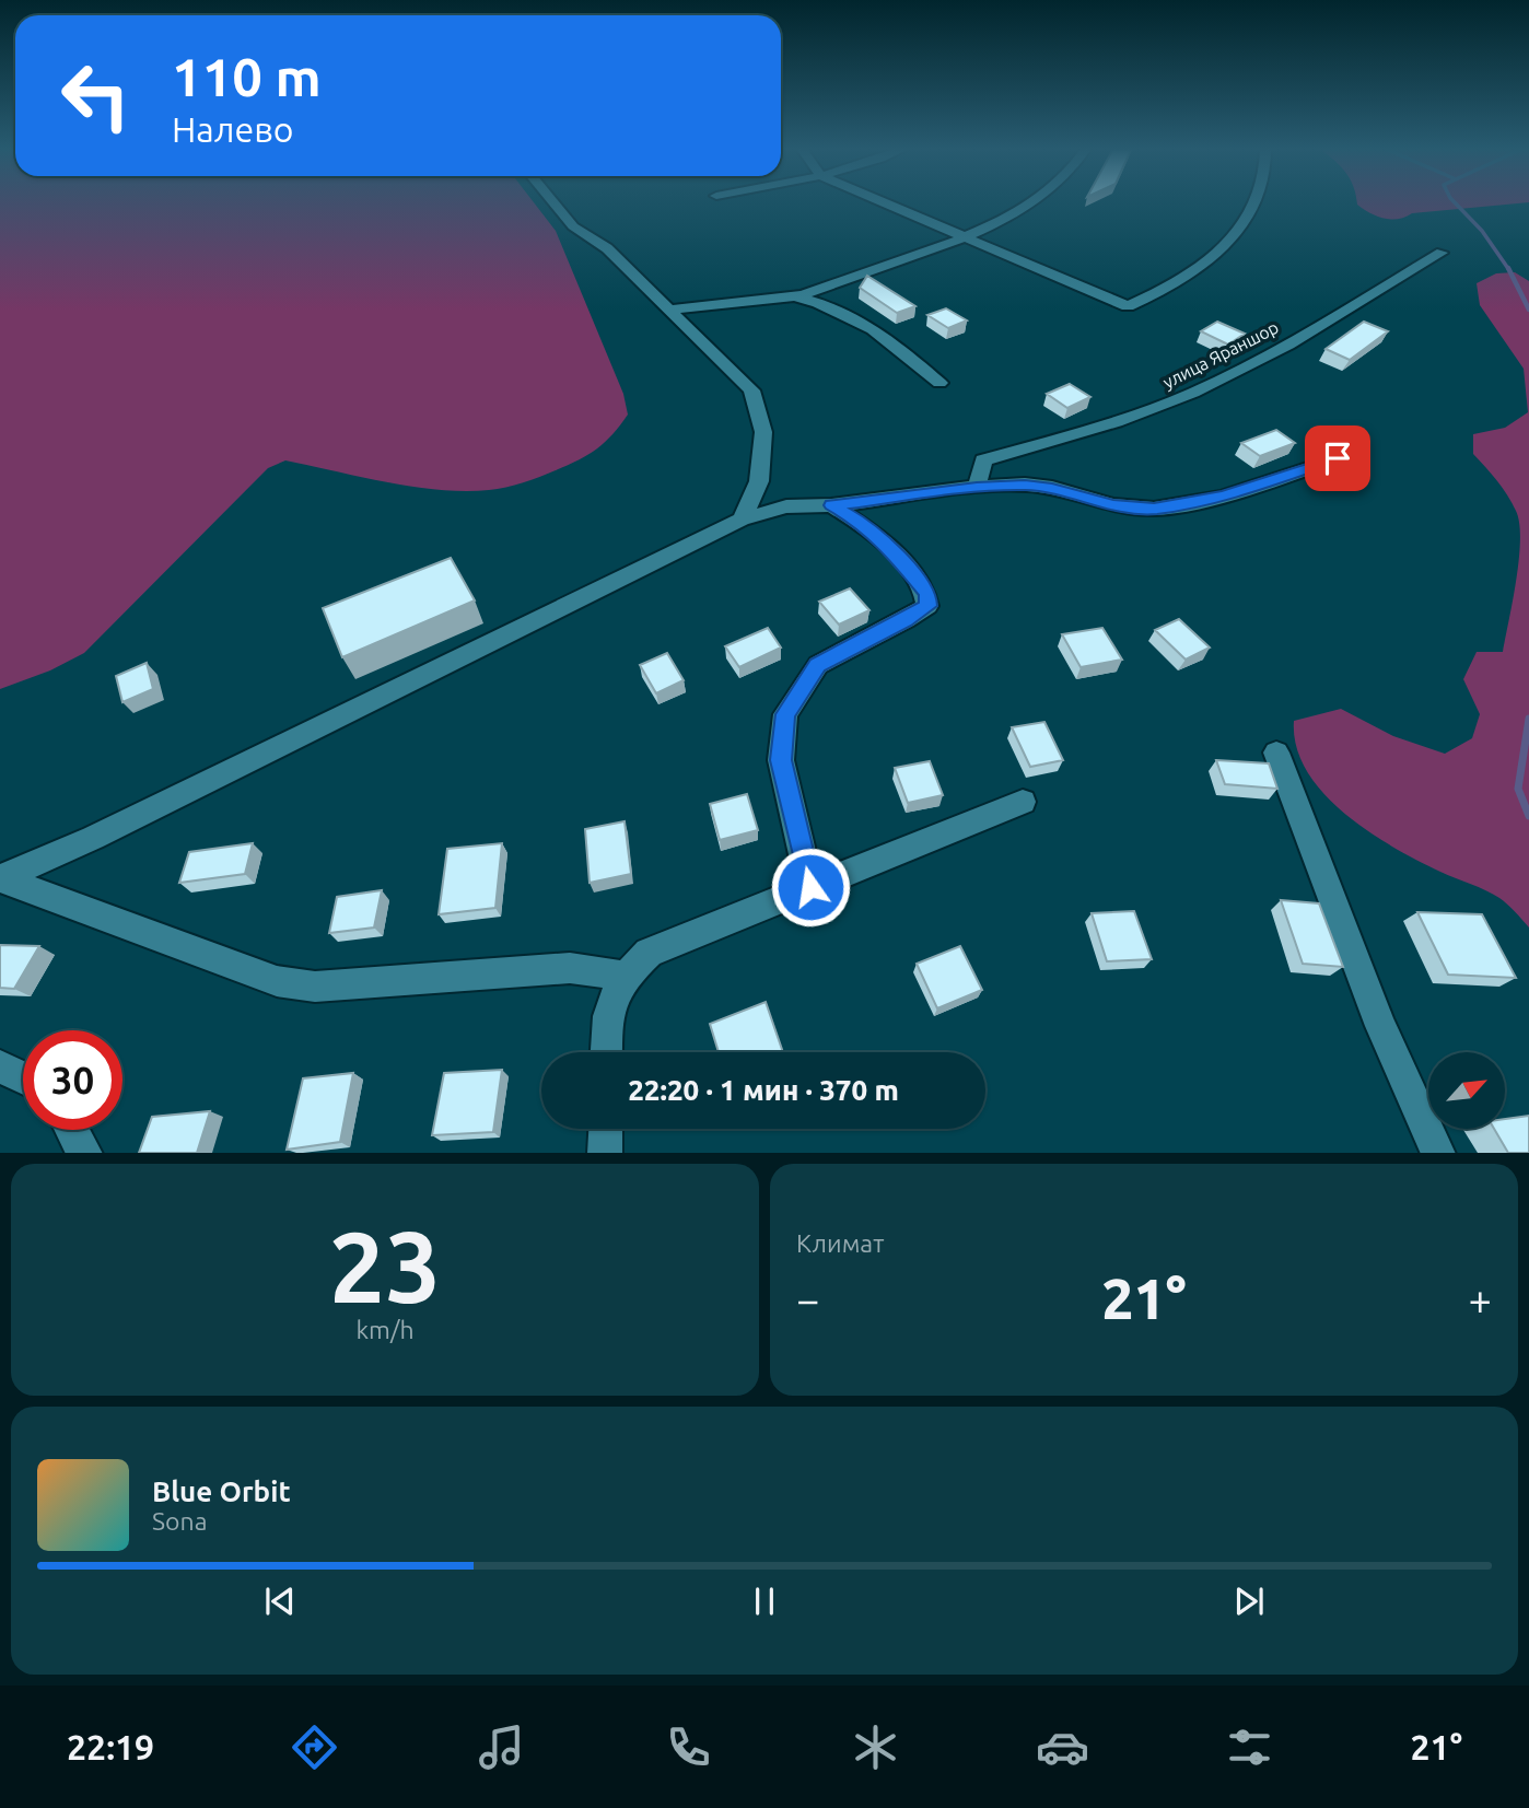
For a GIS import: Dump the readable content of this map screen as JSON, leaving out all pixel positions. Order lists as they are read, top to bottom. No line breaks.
{"streets":{"street":["улица Яраншор"]},"north":"top right","page":{"turn":["110 m","Налево"],"limit":"30","trip":"22:20 · 1 мин · 370 m","tile":[["23","km/h"],"Климат"],"heat":["−","21°","+"],"song":["Blue Orbit","Sona"],"tabs":["22:19","21°"]}}
